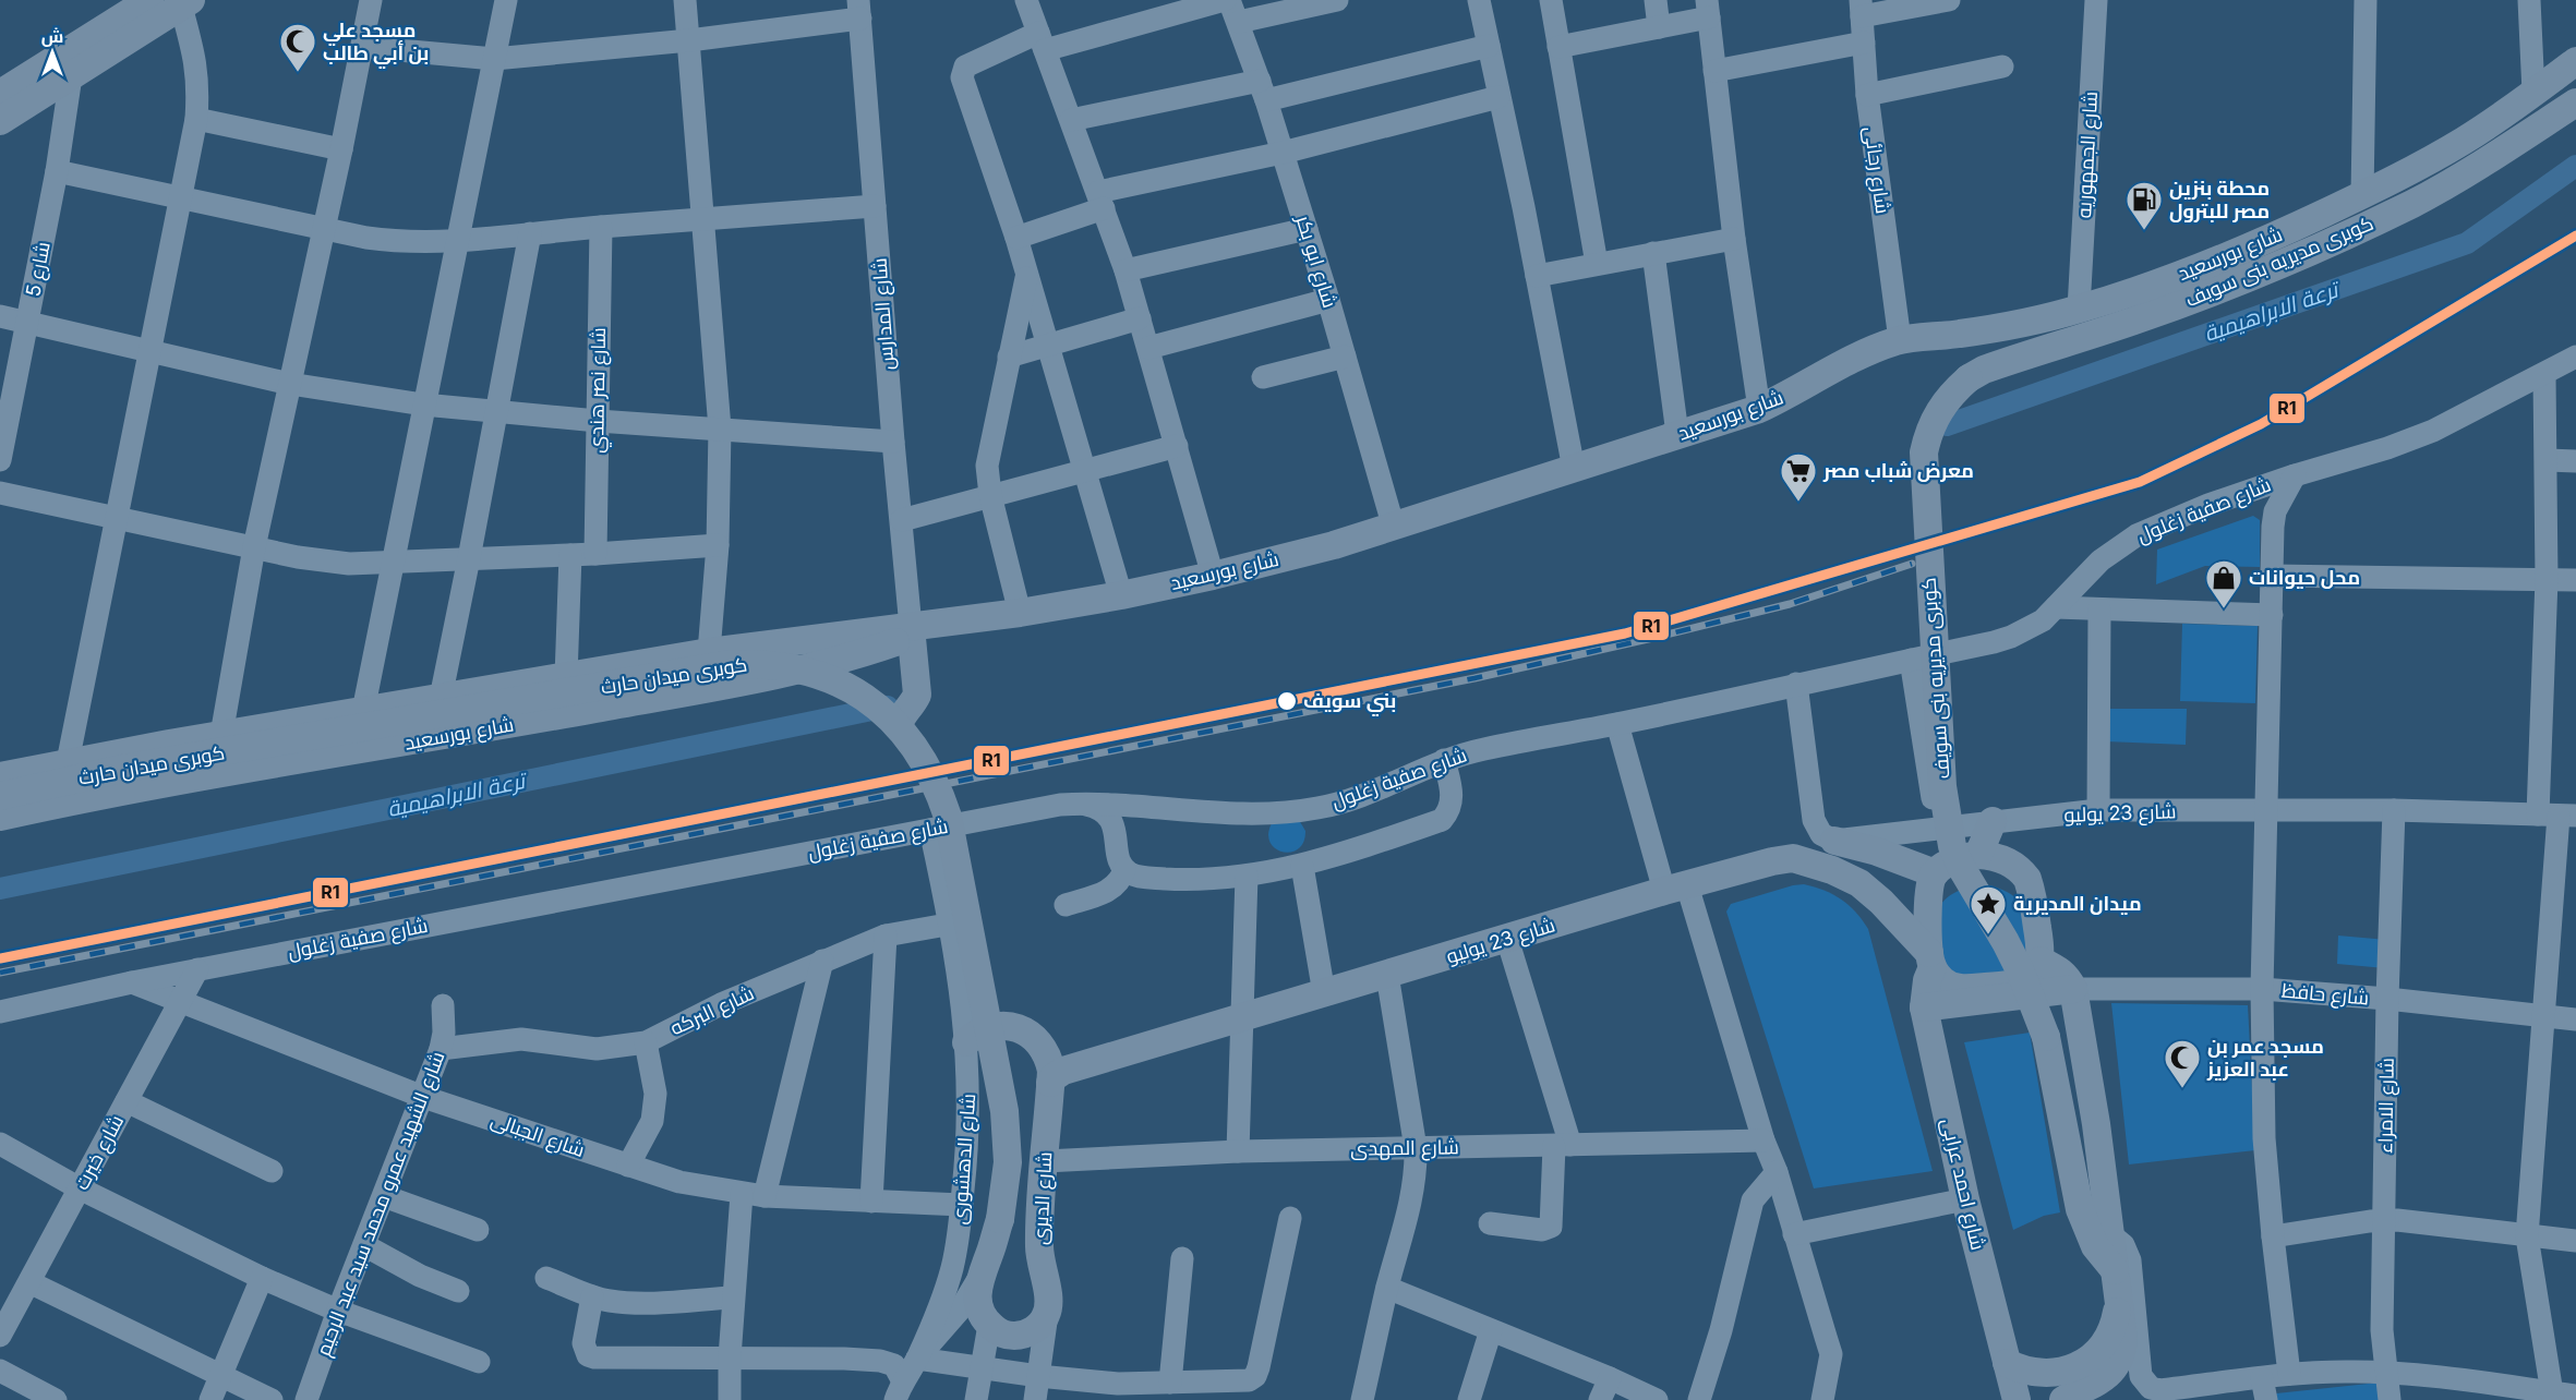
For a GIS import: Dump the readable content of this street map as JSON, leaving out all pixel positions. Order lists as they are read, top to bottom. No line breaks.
{"streets":{"main road":["شارع بورسعيد","كوبرى مديريه بنى سويف","كوبرى ميدان حارث","شارع 23 يوليو","شارع احمد عرابى","شارع الديرى"],"street":["شارع الجمهوريه","شارع رجائى","شارع ابو بكر","شارع 5","شارع المدارس","شارع نصر هندي","شارع صفية زغلول","شارع حافظ","شارع البركه","شارع الامراء","شارع الجبالى","شارع المهدى","شارع خيرت","شارع الدهشورى","شارع الشهيد عمرو محمد سيد عبد الرحيم"]},"crossings":[["شارع الجمهوريه","شارع بورسعيد"],["شارع رجائى","شارع بورسعيد"],["شارع بورسعيد","شارع ابو بكر"],["شارع بورسعيد","شارع المدارس"],["شارع صفية زغلول","شارع الجبالى"],["شارع صفية زغلول","شارع خيرت"],["شارع صفية زغلول","شارع الدهشورى"],["كوبرى ميدان حارث","شارع الدهشورى"],["شارع 23 يوليو","شارع الامراء"],["شارع 23 يوليو","شارع احمد عرابى"],["شارع 23 يوليو","شارع الديرى"],["شارع حافظ","شارع الامراء"],["شارع البركه","شارع الدهشورى"],["شارع البركه","شارع الشهيد عمرو محمد سيد عبد الرحيم"],["شارع الجبالى","شارع خيرت"],["شارع الجبالى","شارع الدهشورى"],["شارع الجبالى","شارع الشهيد عمرو محمد سيد عبد الرحيم"],["شارع المهدى","شارع الديرى"]],"water":["ترعة الابراهيمية"],"places":{"mosque":["مسجد علي بن أبي طالب","مسجد عمر بن عبد العزيز"],"fuel station":["محطة بنزين مصر للبترول"],"supermarket":["معرض شباب مصر"],"shop":["محل حيوانات"],"other":["بني سويف"],"place":["ميدان المديرية"]},"lines":["transit line R1"],"north":"top"}
